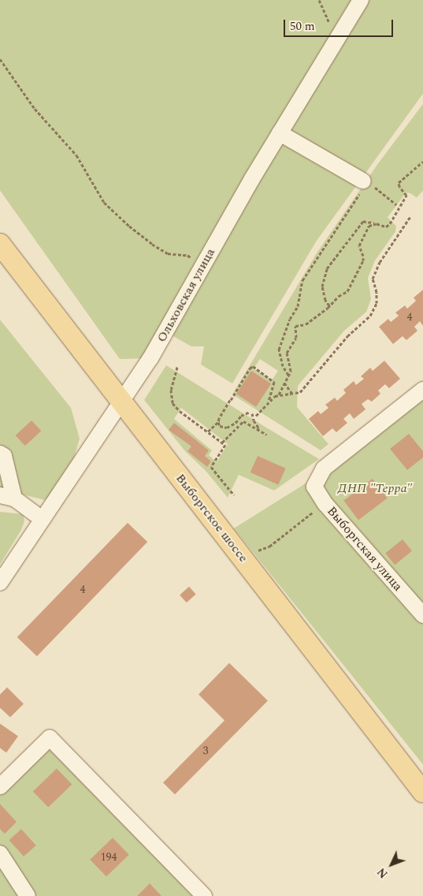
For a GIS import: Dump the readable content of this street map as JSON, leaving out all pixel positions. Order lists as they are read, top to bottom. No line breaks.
{"streets":{"main road":["Выборгское шоссе"],"street":["Ольховская улица","Выборгская улица"]},"crossings":[["Ольховская улица","Выборгское шоссе"]],"parks":["ДНП \"Терра\""],"house_numbers":["4","4","3","194"],"scale_bar":"50 m","north":"bottom left"}
